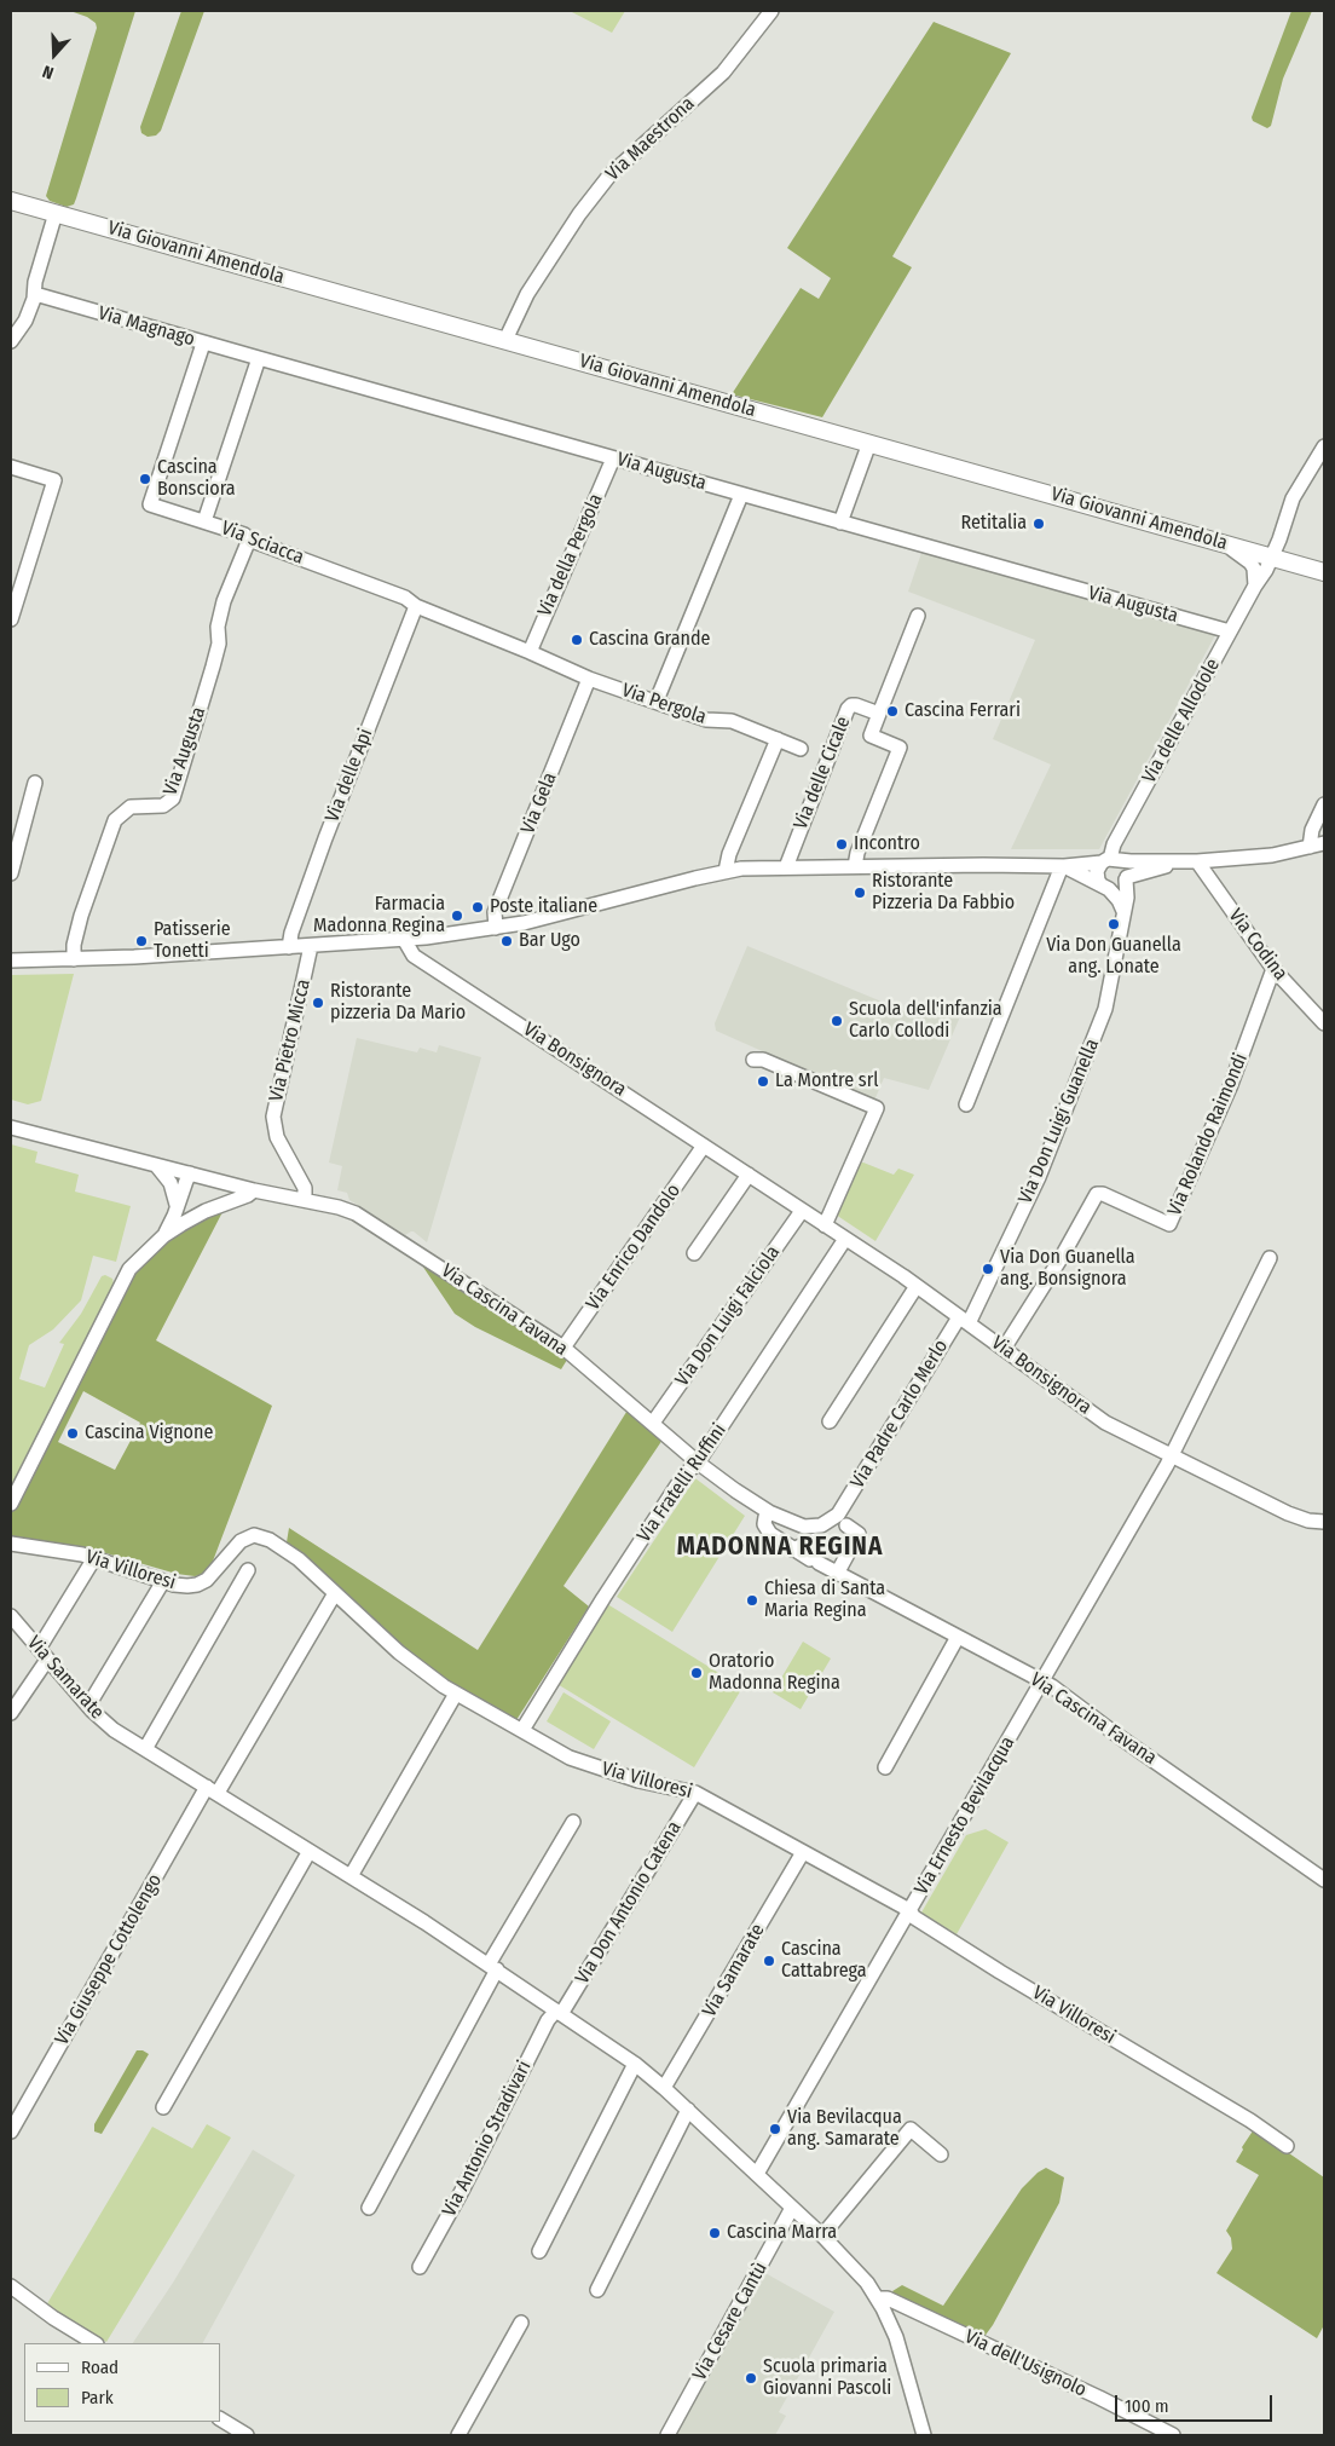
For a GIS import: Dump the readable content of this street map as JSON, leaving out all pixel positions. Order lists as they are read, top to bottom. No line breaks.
{"streets":{"main road":["Via Giovanni Amendola"],"street":["Via Maestrona","Via Magnago","Via Augusta","Via Sciacca","Via della Pergola","Via Pergola","Via delle Allodole","Via delle Cicale","Via delle Api","Via Gela","Via Codina","Via Pietro Micca","Via Bonsignora","Via Don Luigi Guanella","Via Rolando Raimondi","Via Enrico Dandolo","Via Cascina Favana","Via Don Luigi Falciola","Via Padre Carlo Merlo","Via Fratelli Ruffini","Via Villoresi","Via Samarate","Via Ernesto Bevilacqua","Via Don Antonio Catena","Via Giuseppe Cottolengo","Via Antonio Stradivari","Via Cesare Cantù","Via dell'Usignolo"]},"crossings":[["Via Maestrona","Via Giovanni Amendola"],["Via Giovanni Amendola","Via delle Allodole"],["Via Magnago","Via Augusta"],["Via Magnago","Via Sciacca"],["Via Augusta","Via Sciacca"],["Via Augusta","Via della Pergola"],["Via Augusta","Via delle Allodole"],["Via Sciacca","Via della Pergola"],["Via Sciacca","Via Pergola"],["Via Sciacca","Via delle Api"],["Via della Pergola","Via Pergola"],["Via Pergola","Via Gela"],["Via delle Allodole","Via Don Luigi Guanella"],["Via Codina","Via Rolando Raimondi"],["Via Pietro Micca","Via Cascina Favana"],["Via Bonsignora","Via Don Luigi Guanella"],["Via Bonsignora","Via Rolando Raimondi"],["Via Bonsignora","Via Enrico Dandolo"],["Via Bonsignora","Via Don Luigi Falciola"],["Via Bonsignora","Via Padre Carlo Merlo"],["Via Bonsignora","Via Fratelli Ruffini"],["Via Bonsignora","Via Ernesto Bevilacqua"],["Via Don Luigi Guanella","Via Padre Carlo Merlo"],["Via Enrico Dandolo","Via Cascina Favana"],["Via Cascina Favana","Via Don Luigi Falciola"],["Via Cascina Favana","Via Padre Carlo Merlo"],["Via Cascina Favana","Via Fratelli Ruffini"],["Via Cascina Favana","Via Ernesto Bevilacqua"],["Via Fratelli Ruffini","Via Villoresi"],["Via Villoresi","Via Samarate"],["Via Villoresi","Via Ernesto Bevilacqua"],["Via Villoresi","Via Don Antonio Catena"],["Via Samarate","Via Ernesto Bevilacqua"],["Via Samarate","Via Don Antonio Catena"],["Via Samarate","Via Giuseppe Cottolengo"],["Via Samarate","Via Antonio Stradivari"],["Via Samarate","Via Cesare Cantù"],["Via Samarate","Via dell'Usignolo"],["Via Don Antonio Catena","Via Antonio Stradivari"]],"districts":["MADONNA REGINA"],"places":["Cascina Bonsciora","Retitalia","Cascina Grande","Cascina Ferrari","Incontro","Ristorante Pizzeria Da Fabbio","Poste italiane","Farmacia Madonna Regina","Via Don Guanella ang. Lonate","Patisserie Tonetti","Bar Ugo","Ristorante pizzeria Da Mario","Scuola dell'infanzia Carlo Collodi","La Montre srl","Via Don Guanella ang. Bonsignora","Cascina Vignone","Chiesa di Santa Maria Regina","Oratorio Madonna Regina","Cascina Cattabrega","Via Bevilacqua ang. Samarate","Cascina Marra","Scuola primaria Giovanni Pascoli"],"legend":["Road","Park"],"scale_bar":"100 m","north":"bottom"}
